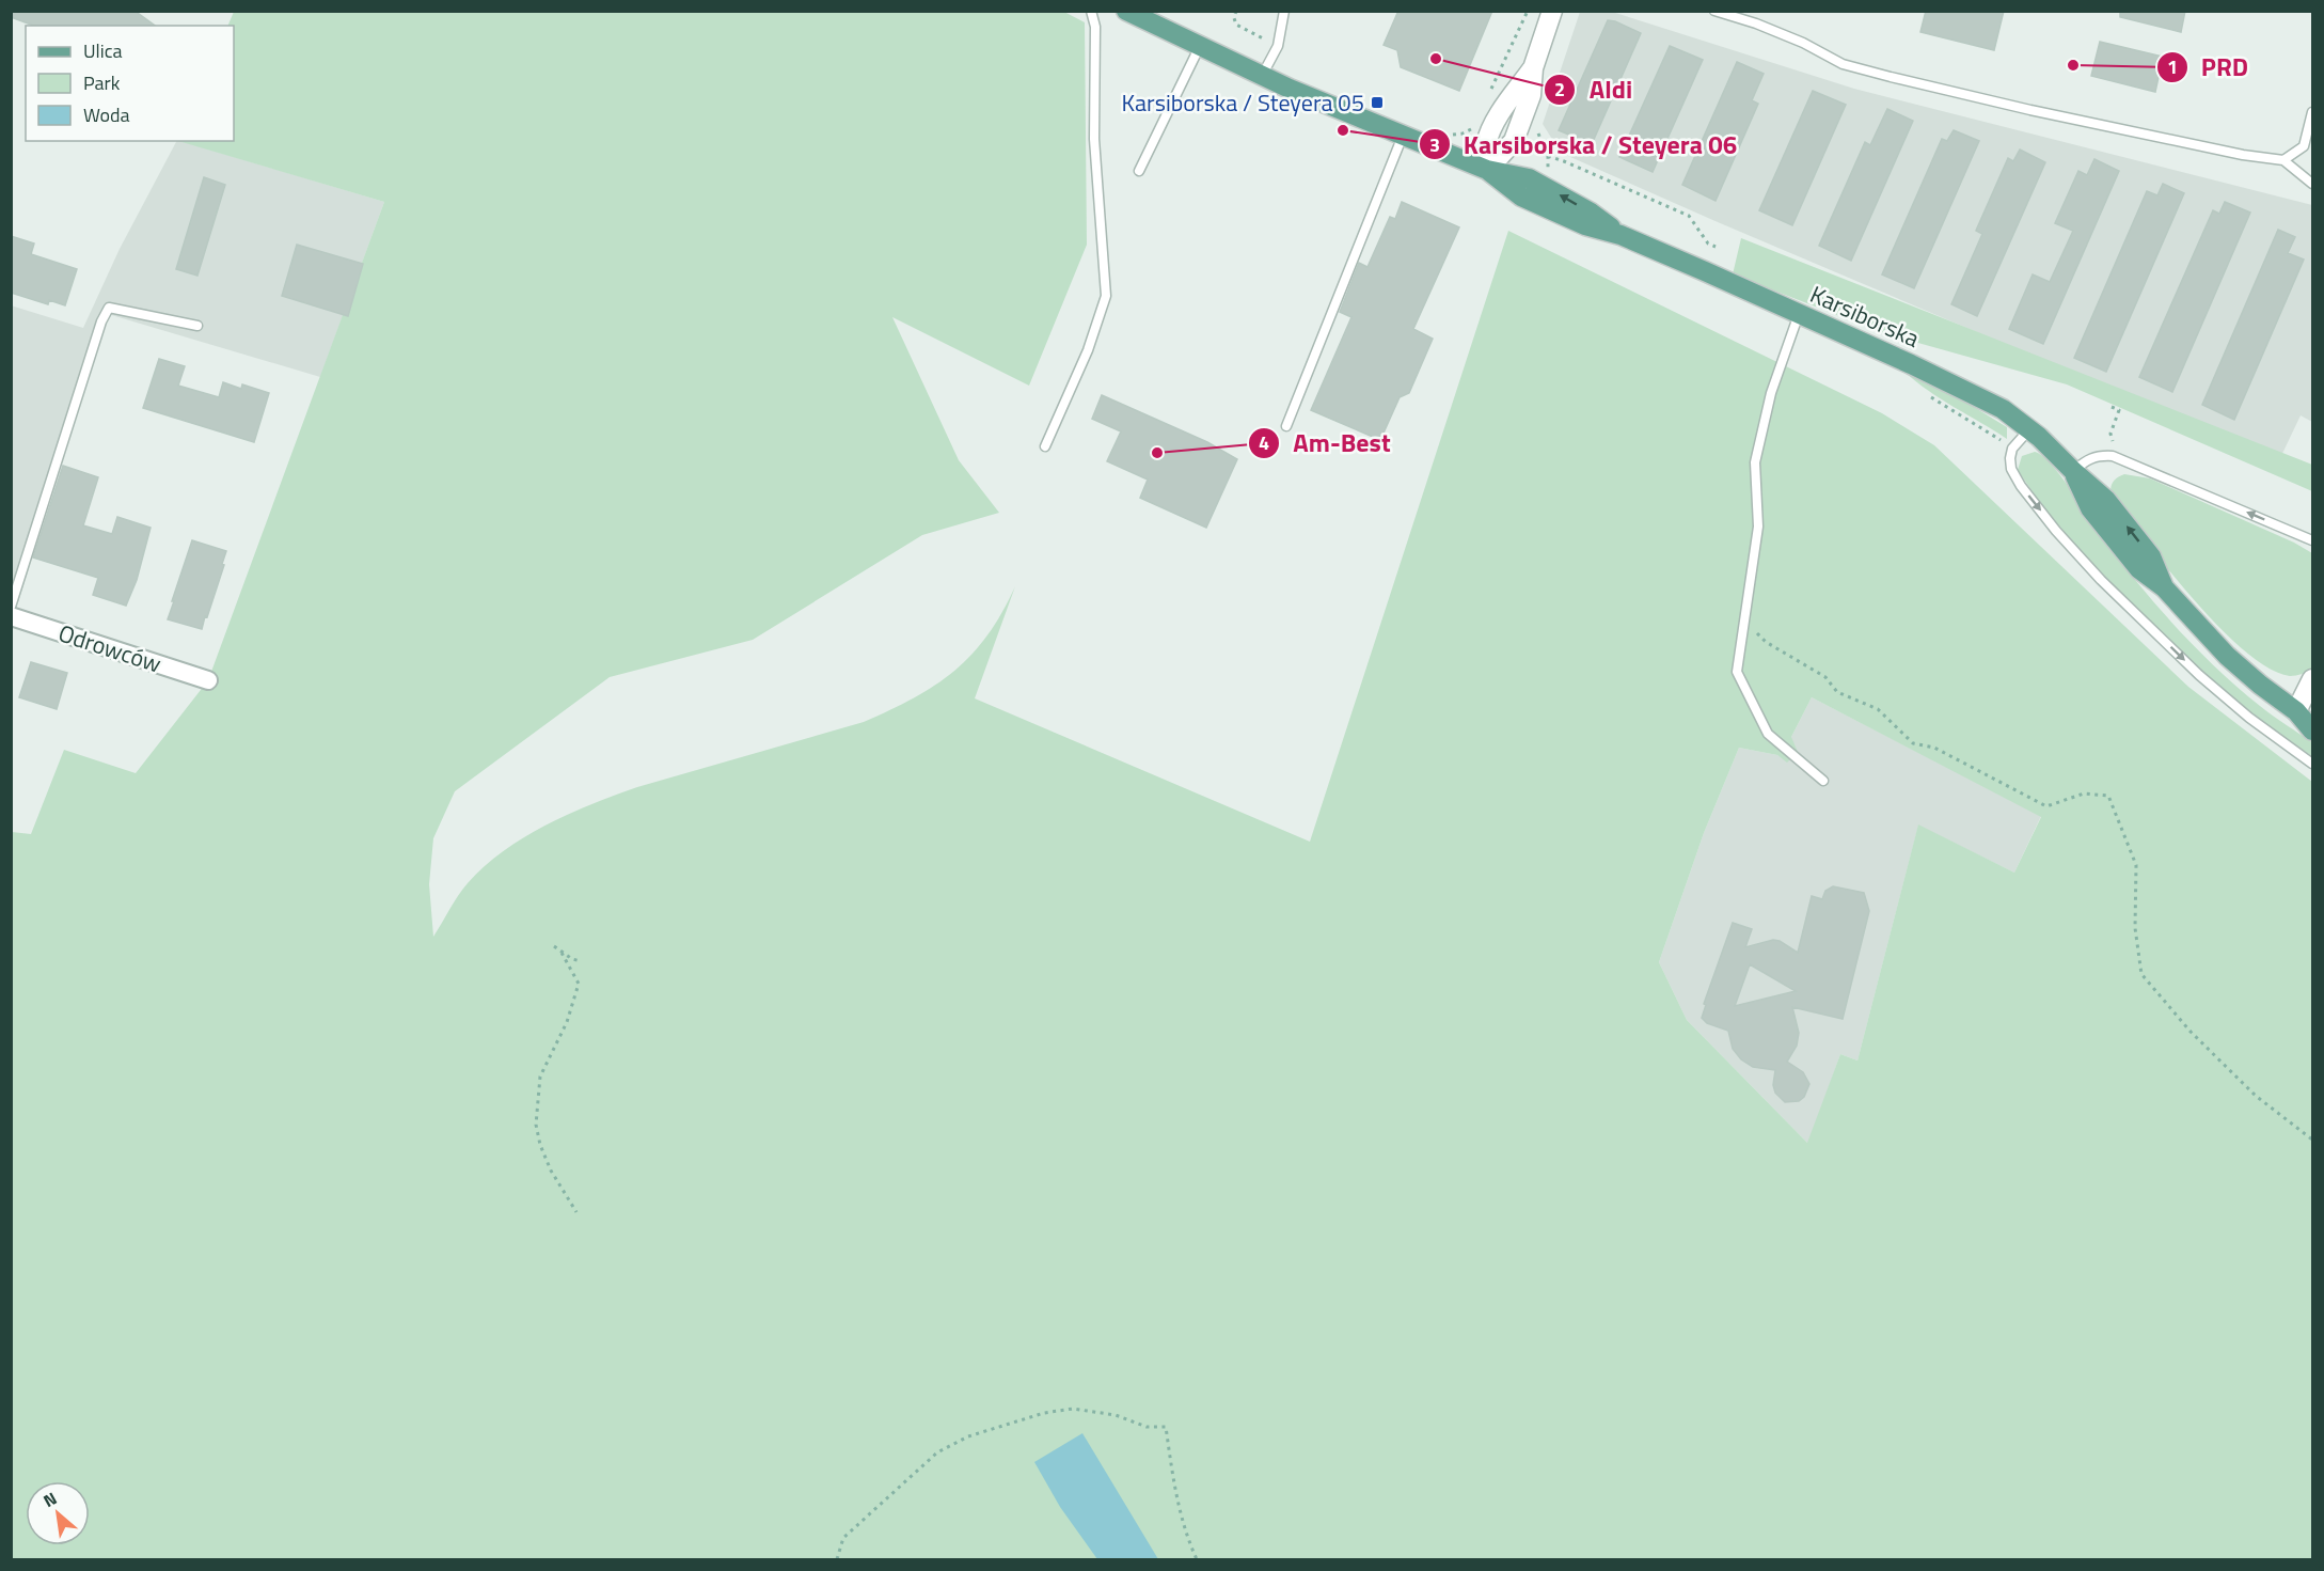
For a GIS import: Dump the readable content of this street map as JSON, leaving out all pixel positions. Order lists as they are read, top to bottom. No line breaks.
{"streets":{"main road":["Karsiborska"],"street":["Odrowców"]},"places":{"other":["Aldi","PRD","Karsiborska / Steyera 06","Am-Best"],"transit":["Karsiborska / Steyera 05"]},"legend":["Ulica","Park","Woda"],"north":"top left"}
